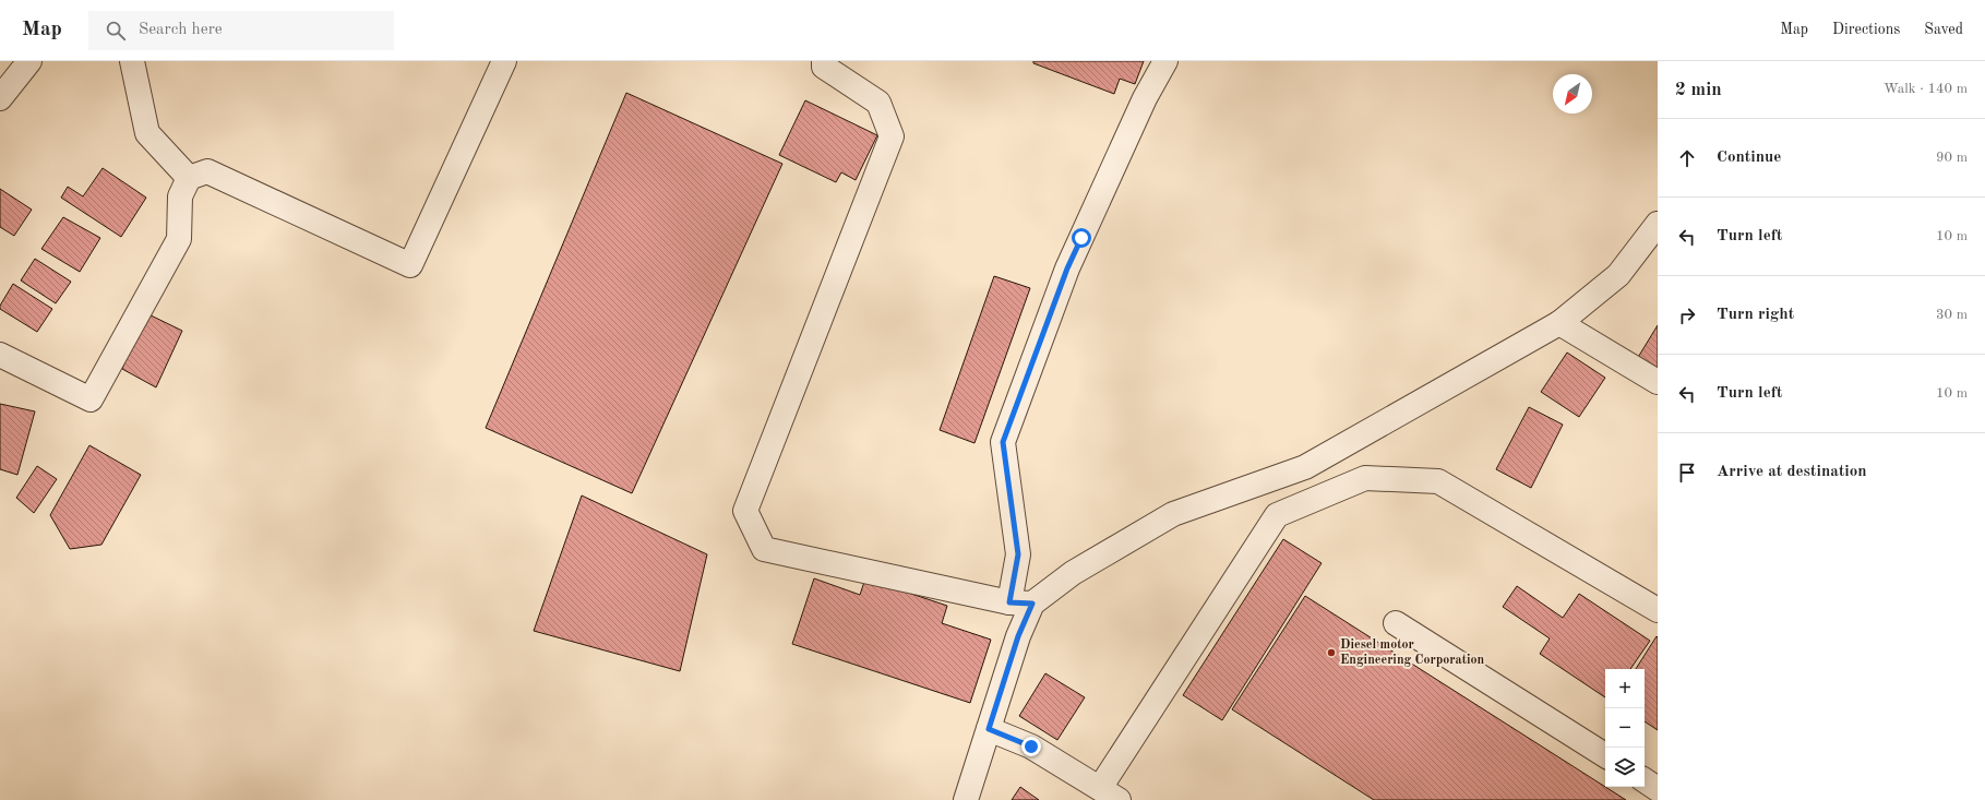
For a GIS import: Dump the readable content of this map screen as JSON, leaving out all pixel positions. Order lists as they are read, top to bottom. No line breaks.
{"places":["Diesel motor Engineering Corporation"],"north":"bottom left","page":{"header":"Map","search":"Search here","nav":["Map","Directions","Saved"],"heading":["2 min","Walk · 140 m"],"list":[["Continue","90 m"],["Turn left","10 m"],["Turn right","30 m"],["Turn left","10 m"],"Arrive at destination"],"map_buttons":["+","−"]}}
